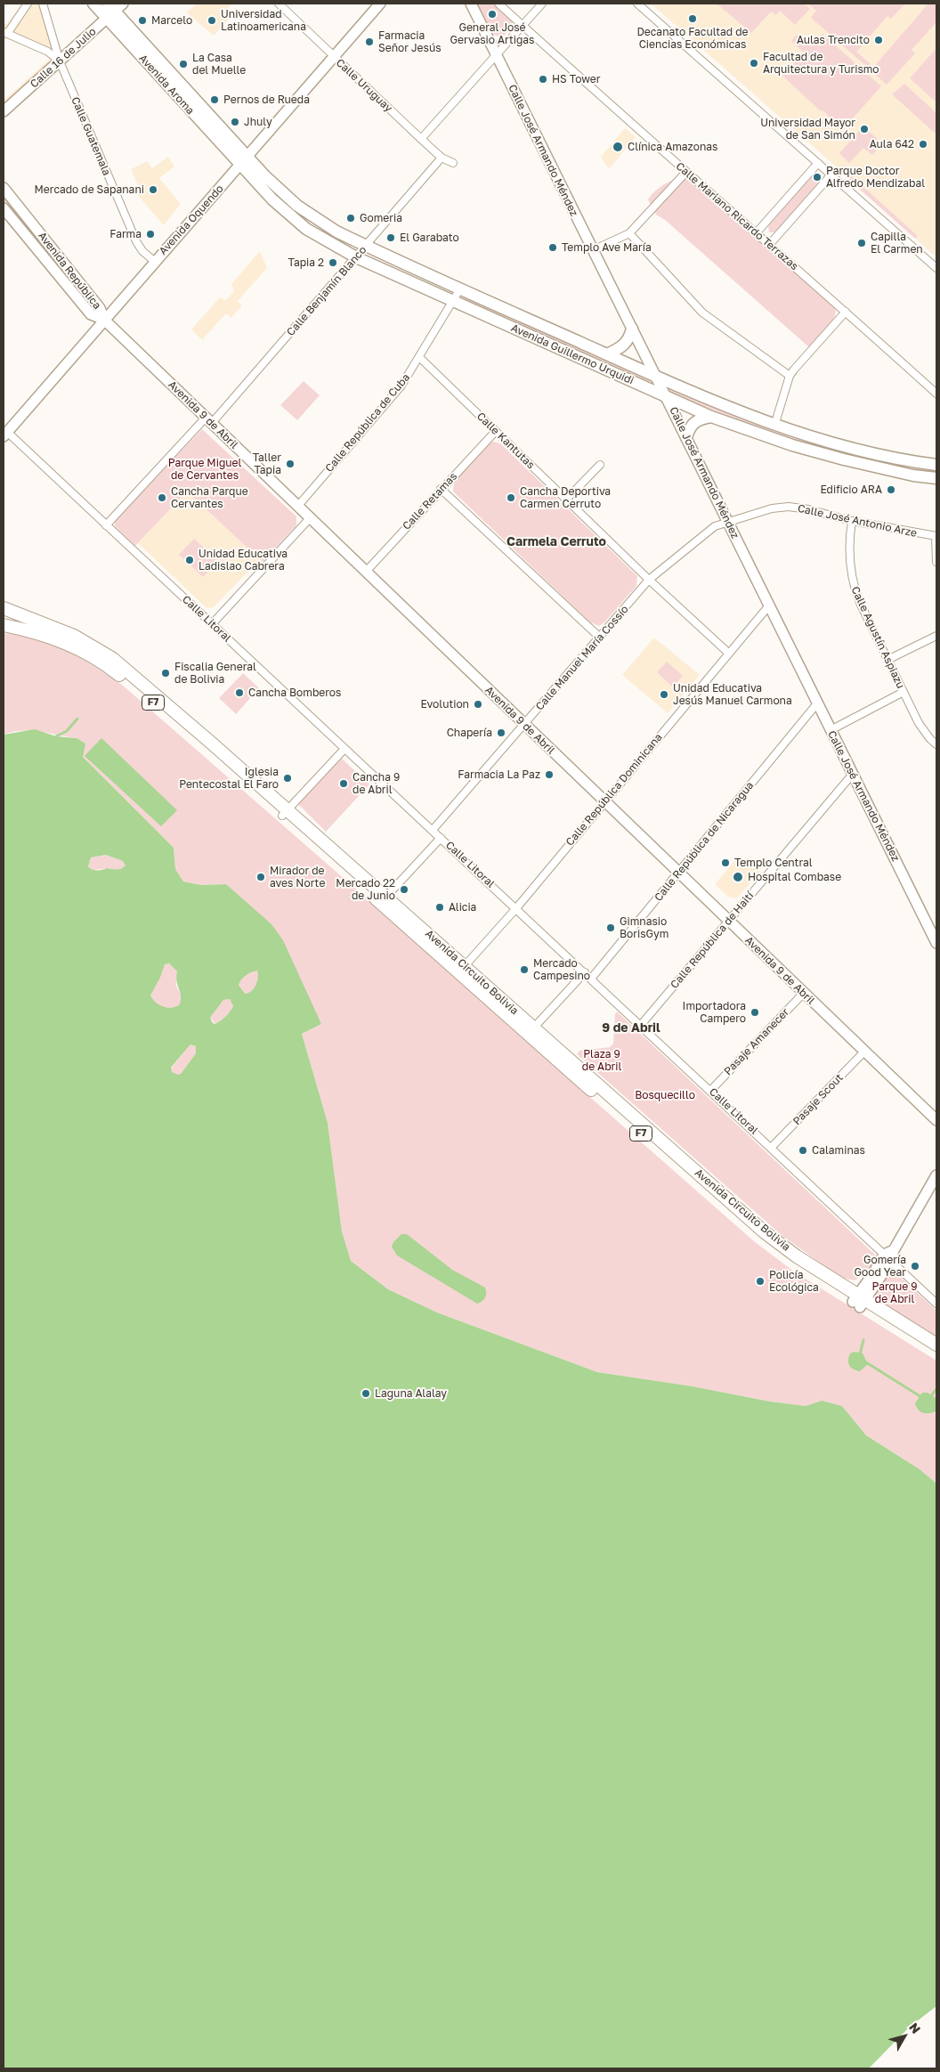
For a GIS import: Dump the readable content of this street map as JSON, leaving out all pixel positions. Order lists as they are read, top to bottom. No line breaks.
{"streets":{"highway":["F7","Avenida Circuito Bolivia"],"main road":["Calle 16 de Julio","Avenida Aroma","Calle José Armando Méndez","Avenida Oquendo","Avenida República","Avenida Guillermo Urquidi","Avenida 9 de Abril"],"street":["Calle Uruguay","Calle Guatemala","Calle Mariano Ricardo Terrazas","Calle Benjamín Blanco","Calle República de Cuba","Calle Kantutas","Calle Retamas","Calle José Antonio Arze","Calle Litoral","Calle Agustín Aspiazu","Calle Manuel María Cossío","Calle República Dominicana","Calle República de Nicaragua","Calle República de Haití","Pasaje Amanecer","Pasaje Scout"]},"crossings":[["Calle 16 de Julio","Avenida Aroma"],["Calle 16 de Julio","Calle Guatemala"],["Avenida Aroma","Avenida Oquendo"],["Avenida Aroma","Avenida Guillermo Urquidi"],["Calle Uruguay","Avenida Oquendo"],["Calle Uruguay","Calle Benjamín Blanco"],["Calle Guatemala","Avenida Oquendo"],["Calle José Armando Méndez","Avenida Guillermo Urquidi"],["Calle José Armando Méndez","Calle José Antonio Arze"],["Calle José Armando Méndez","Calle Manuel María Cossío"],["Calle José Armando Méndez","Calle República Dominicana"],["Calle José Armando Méndez","Calle República de Nicaragua"],["Calle José Armando Méndez","Calle República de Haití"],["Avenida Oquendo","Avenida República"],["Avenida Oquendo","Avenida Guillermo Urquidi"],["Avenida Oquendo","Avenida 9 de Abril"],["Avenida Oquendo","Calle Litoral"],["Avenida República","Avenida 9 de Abril"],["Calle Benjamín Blanco","Avenida Guillermo Urquidi"],["Calle Benjamín Blanco","Avenida 9 de Abril"],["Calle Benjamín Blanco","Calle Litoral"],["Avenida Guillermo Urquidi","Calle República de Cuba"],["Avenida 9 de Abril","Calle República de Cuba"],["Avenida 9 de Abril","Calle Retamas"],["Avenida 9 de Abril","Calle Manuel María Cossío"],["Avenida 9 de Abril","Calle República Dominicana"],["Avenida 9 de Abril","Calle República de Nicaragua"],["Avenida 9 de Abril","Calle República de Haití"],["Avenida 9 de Abril","Pasaje Amanecer"],["Avenida 9 de Abril","Pasaje Scout"],["Calle República de Cuba","Calle Kantutas"],["Calle Kantutas","Calle Retamas"],["Calle Kantutas","Calle Manuel María Cossío"],["Calle Kantutas","Calle República Dominicana"],["Calle José Antonio Arze","Calle Agustín Aspiazu"],["Calle José Antonio Arze","Calle Manuel María Cossío"],["Calle Litoral","Calle Manuel María Cossío"],["Calle Litoral","Calle República Dominicana"],["Calle Litoral","Calle República de Nicaragua"],["Calle Litoral","Calle República de Haití"],["Calle Litoral","Pasaje Amanecer"],["Calle Litoral","Pasaje Scout"],["Calle República Dominicana","Avenida Circuito Bolivia"]],"districts":["Carmela Cerruto","9 de Abril"],"parks":["Parque Miguel de Cervantes","Plaza 9 de Abril","Bosquecillo","Parque 9 de Abril"],"places":["General José Gervasio Artigas","Decanato Facultad de Ciencias Económicas","Marcelo","Universidad Latinoamericana","Aulas Trencito","Farmacia Señor Jesús","Facultad de Arquitectura y Turismo","La Casa del Muelle","HS Tower","Pernos de Rueda","Jhuly","Universidad Mayor de San Simón","Aula 642","Clínica Amazonas","Parque Doctor Alfredo Mendizabal","Mercado de Sapanani","Gomeria","Farma","El Garabato","Capilla El Carmen","Templo Ave María","Tapia 2","Taller Tapia","Edificio ARA","Cancha Parque Cervantes","Cancha Deportiva Carmen Cerruto","Unidad Educativa Ladislao Cabrera","Fiscalia General de Bolivia","Cancha Bomberos","Unidad Educativa Jesús Manuel Carmona","Evolution","Chapería","Farmacia La Paz","Iglesia Pentecostal El Faro","Cancha 9 de Abril","Templo Central","Mirador de aves Norte","Hospital Combase","Mercado 22 de Junio","Alicia","Gimnasio BorisGym","Mercado Campesino","Importadora Campero","Calaminas","Gomería Good Year","Policía Ecológica","Laguna Alalay"],"north":"top right"}
